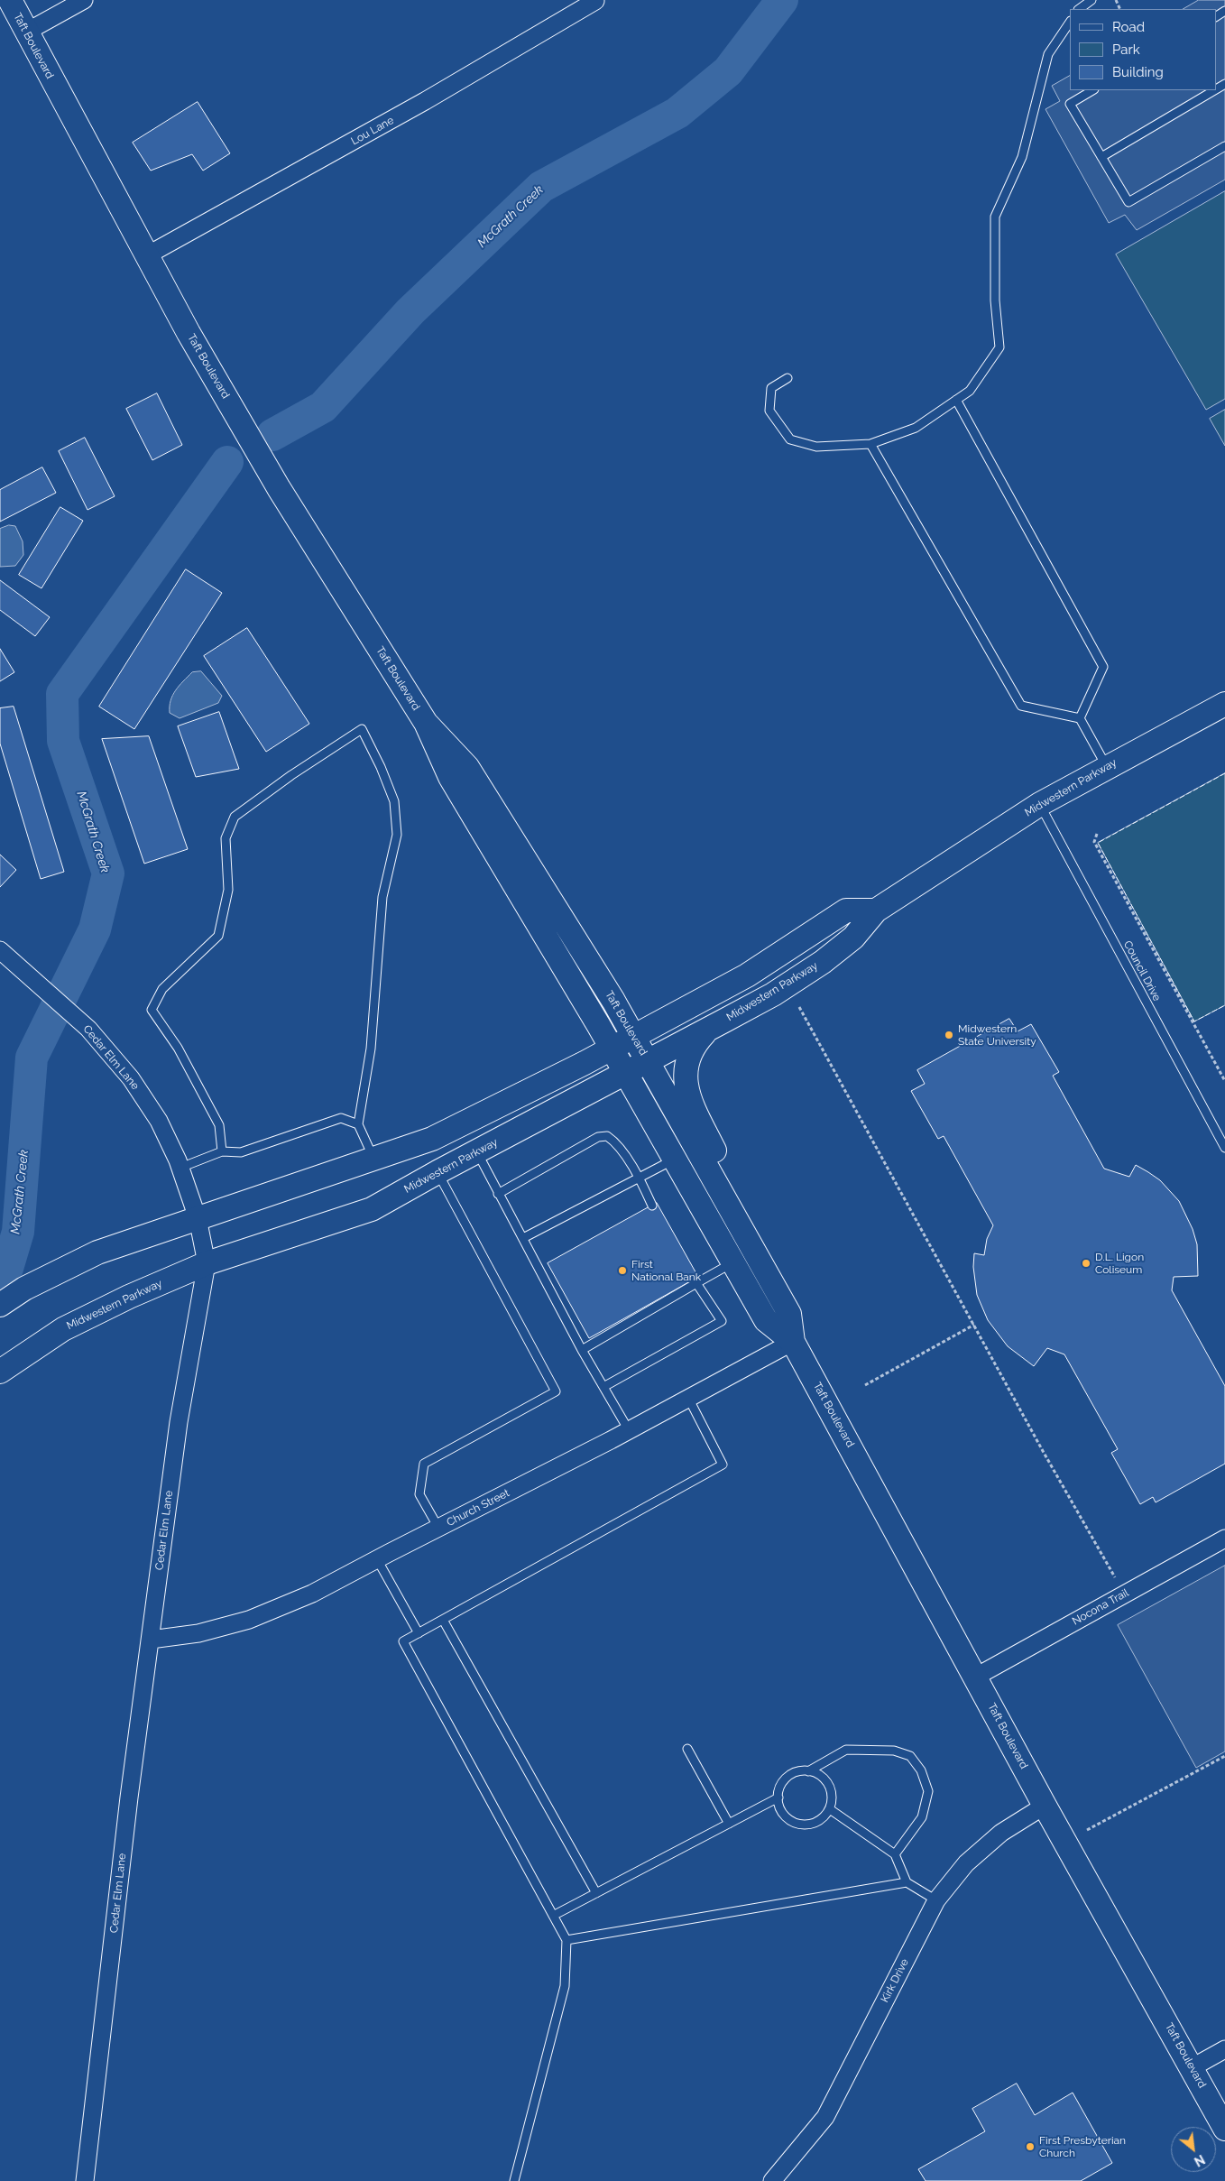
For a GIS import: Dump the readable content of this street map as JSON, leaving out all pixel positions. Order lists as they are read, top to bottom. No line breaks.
{"streets":{"street":["Taft Boulevard","Lou Lane","Midwestern Parkway","Cedar Elm Lane","Church Street","Nocona Trail","Kirk Drive"],"lane":["Council Drive"]},"crossings":[["Taft Boulevard","Lou Lane"],["Taft Boulevard","Midwestern Parkway"],["Taft Boulevard","Church Street"],["Taft Boulevard","Nocona Trail"],["Taft Boulevard","Kirk Drive"],["Midwestern Parkway","Council Drive"],["Midwestern Parkway","Cedar Elm Lane"],["Cedar Elm Lane","Church Street"]],"water":["McGrath Creek"],"places":["Midwestern State University","D.L. Ligon Coliseum","First National Bank","First Presbyterian Church"],"legend":["Road","Park","Building"],"north":"bottom right"}
